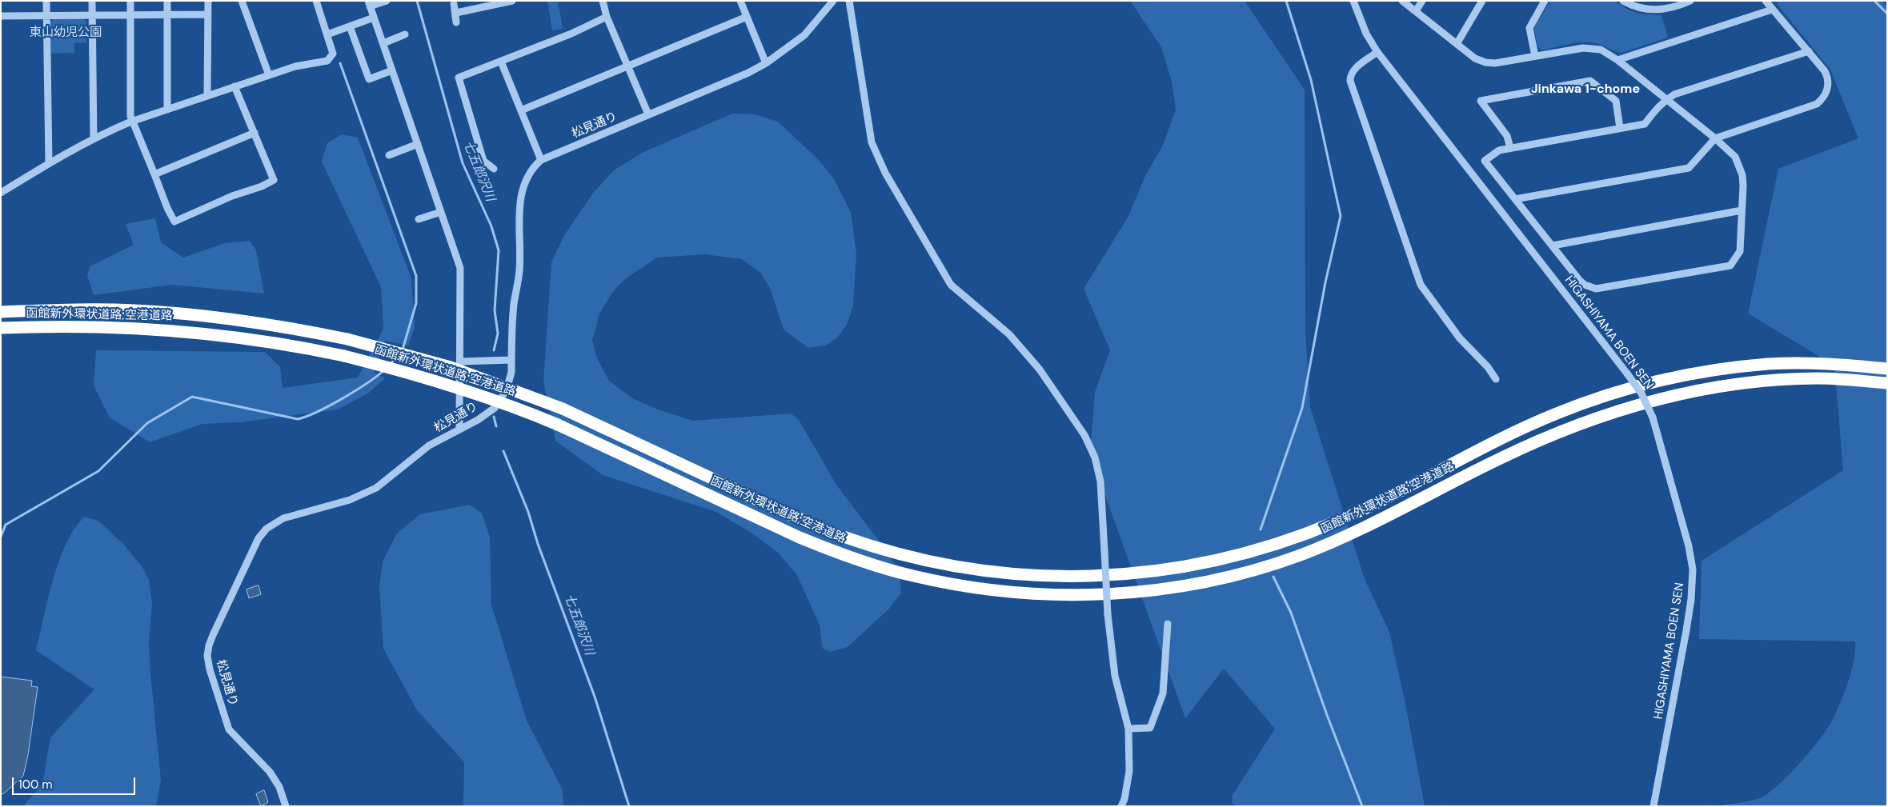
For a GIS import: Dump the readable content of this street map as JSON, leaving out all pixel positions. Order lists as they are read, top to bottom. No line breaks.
{"streets":{"highway":["函館新外環状道路;空港道路"],"street":["松見通り","HIGASHIYAMA BOEN SEN"]},"districts":["Jinkawa 1-chome"],"water":["七五郎沢川"],"parks":["東山幼児公園"],"scale_bar":"100 m"}
